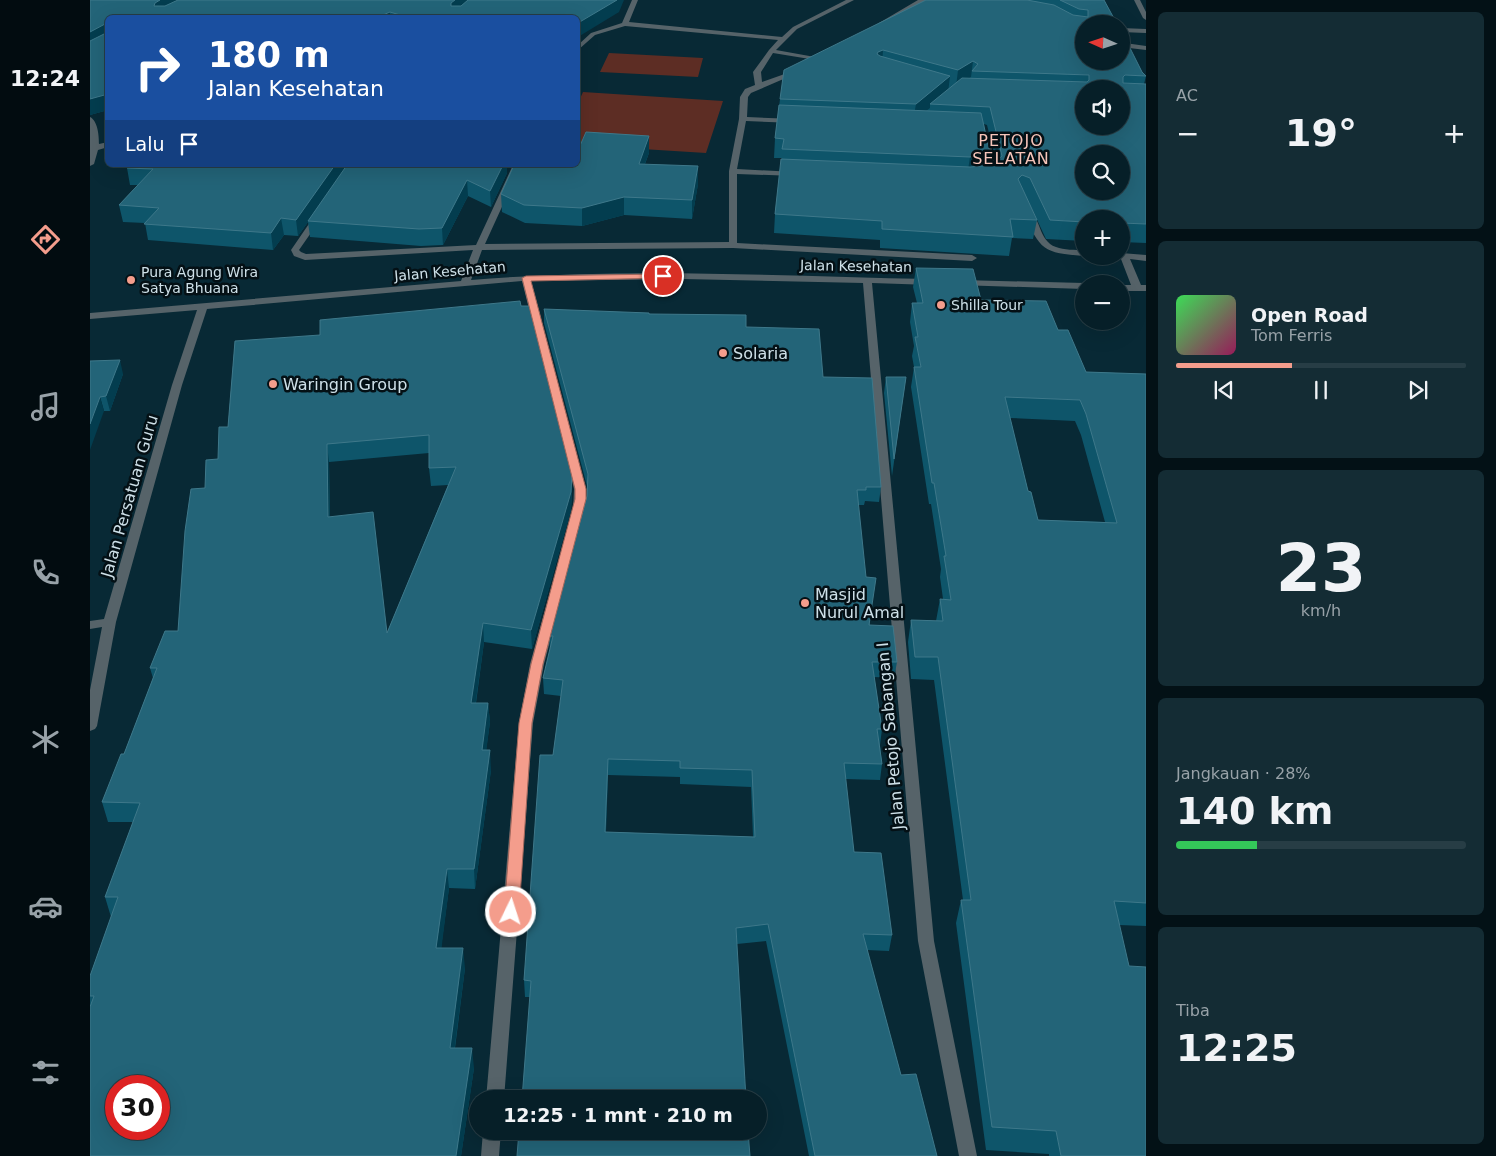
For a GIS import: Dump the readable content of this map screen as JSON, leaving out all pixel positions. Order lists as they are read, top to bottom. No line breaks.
{"streets":{"street":["Jalan Kesehatan","Jalan Persatuan Guru","Jalan Petojo Sabangan I"]},"crossings":[["Jalan Kesehatan","Jalan Persatuan Guru"],["Jalan Kesehatan","Jalan Petojo Sabangan I"]],"districts":["PETOJO SELATAN"],"places":["Pura Agung Wira Satya Bhuana","Shilla Tour","Solaria","Waringin Group","Masjid Nurul Amal"],"north":"left","page":{"tabs":"12:24","tile":["AC",["23","km/h"],["Jangkauan · 28%","140 km"],["Tiba","12:25"]],"map_buttons":["+","−"],"turn":["180 m","Jalan Kesehatan"],"heat":["−","19°","+"],"then":"Lalu","song":["Open Road","Tom Ferris"],"limit":"30","trip":"12:25 · 1 mnt · 210 m"}}
